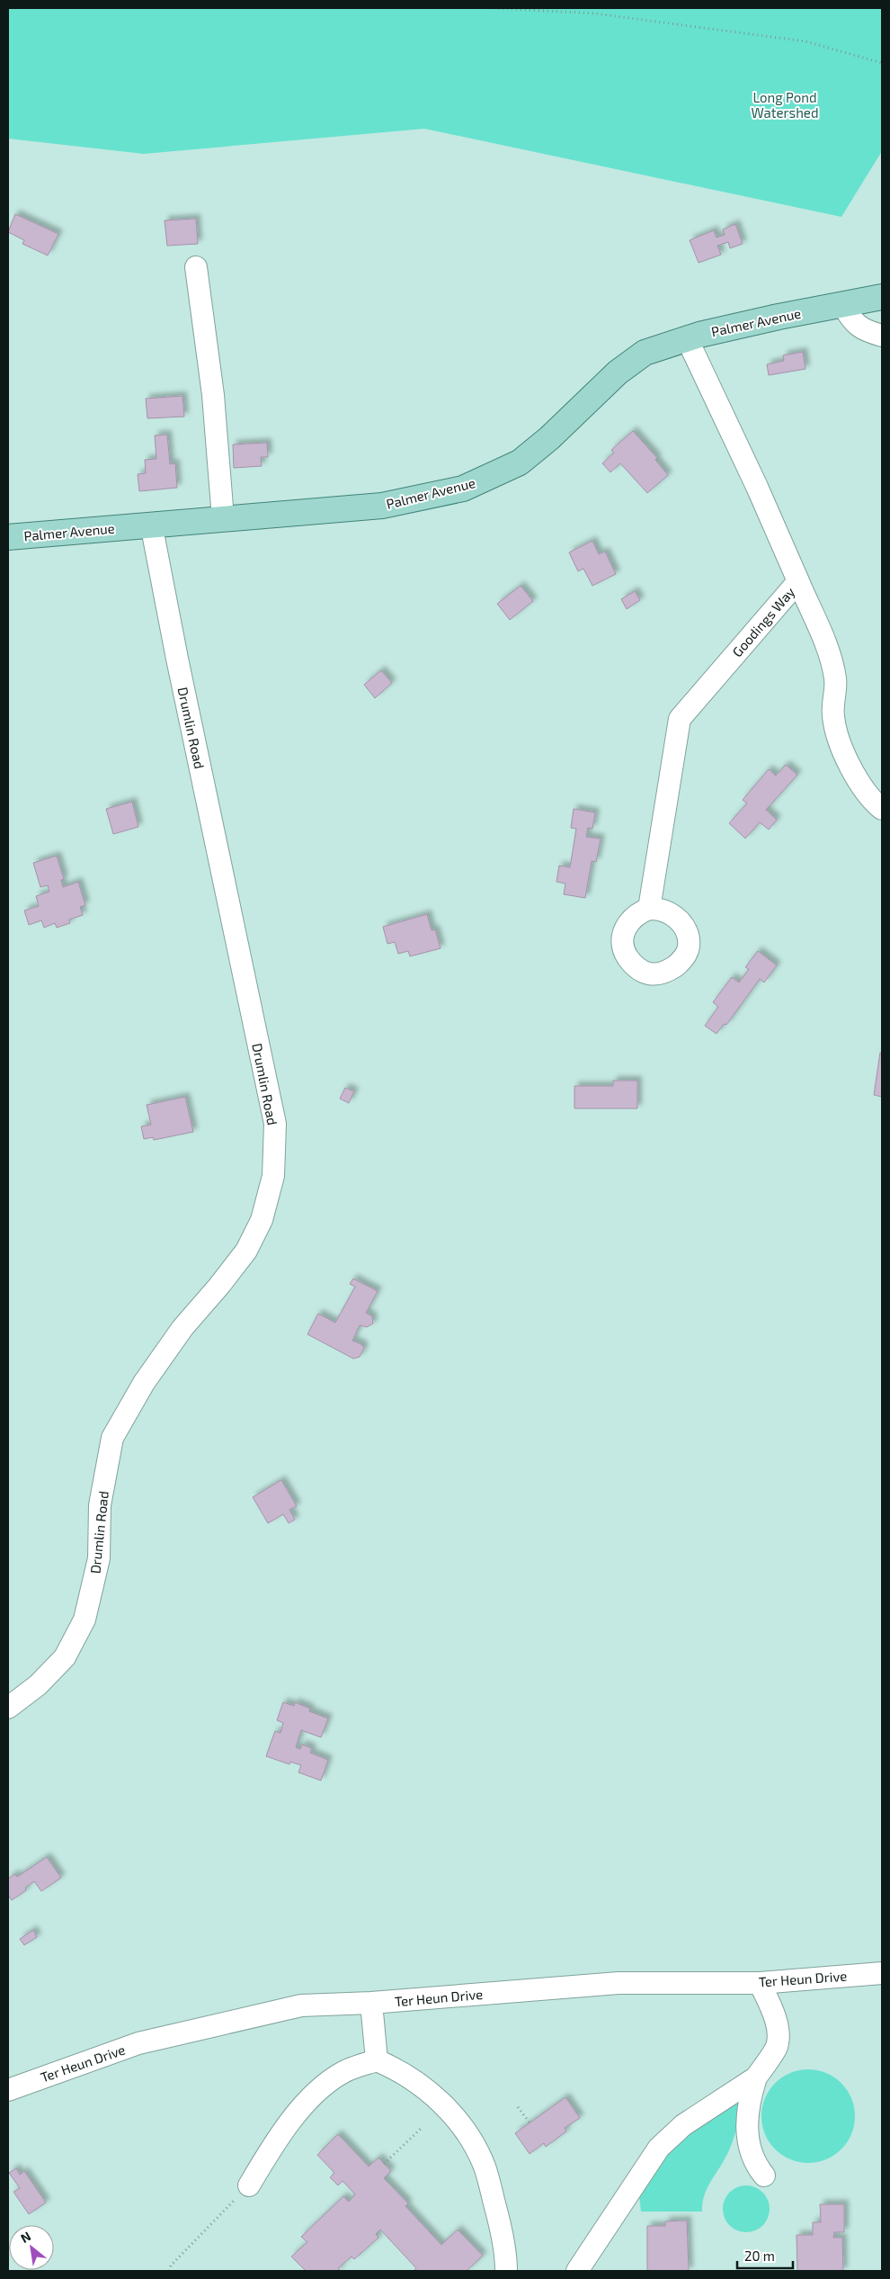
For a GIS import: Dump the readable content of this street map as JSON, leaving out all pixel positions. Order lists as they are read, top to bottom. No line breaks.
{"streets":{"main road":["Palmer Avenue"],"street":["Goodings Way","Drumlin Road","Ter Heun Drive"]},"crossings":[["Palmer Avenue","Goodings Way"],["Palmer Avenue","Drumlin Road"]],"parks":["Long Pond Watershed"],"scale_bar":"20 m","north":"top left"}
